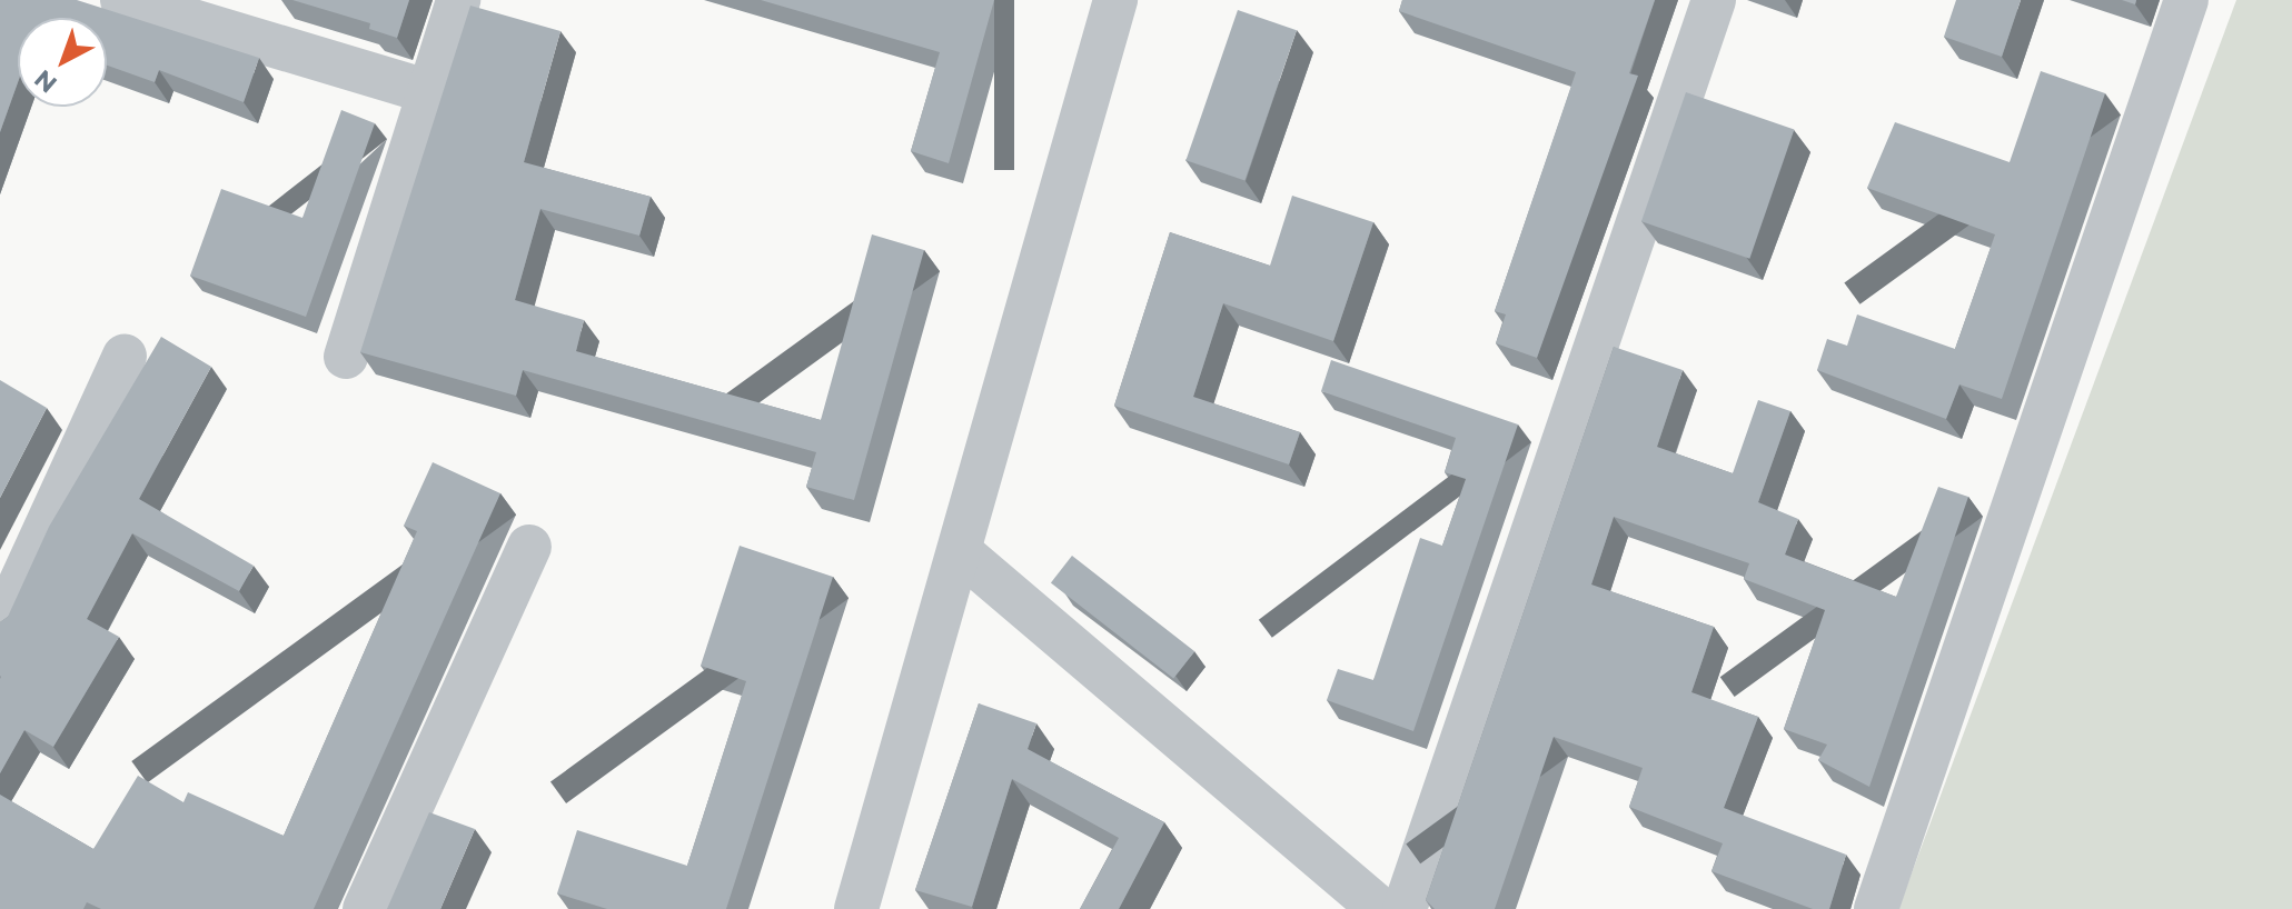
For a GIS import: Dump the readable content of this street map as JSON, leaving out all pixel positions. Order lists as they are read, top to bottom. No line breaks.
{"north":"bottom left"}
